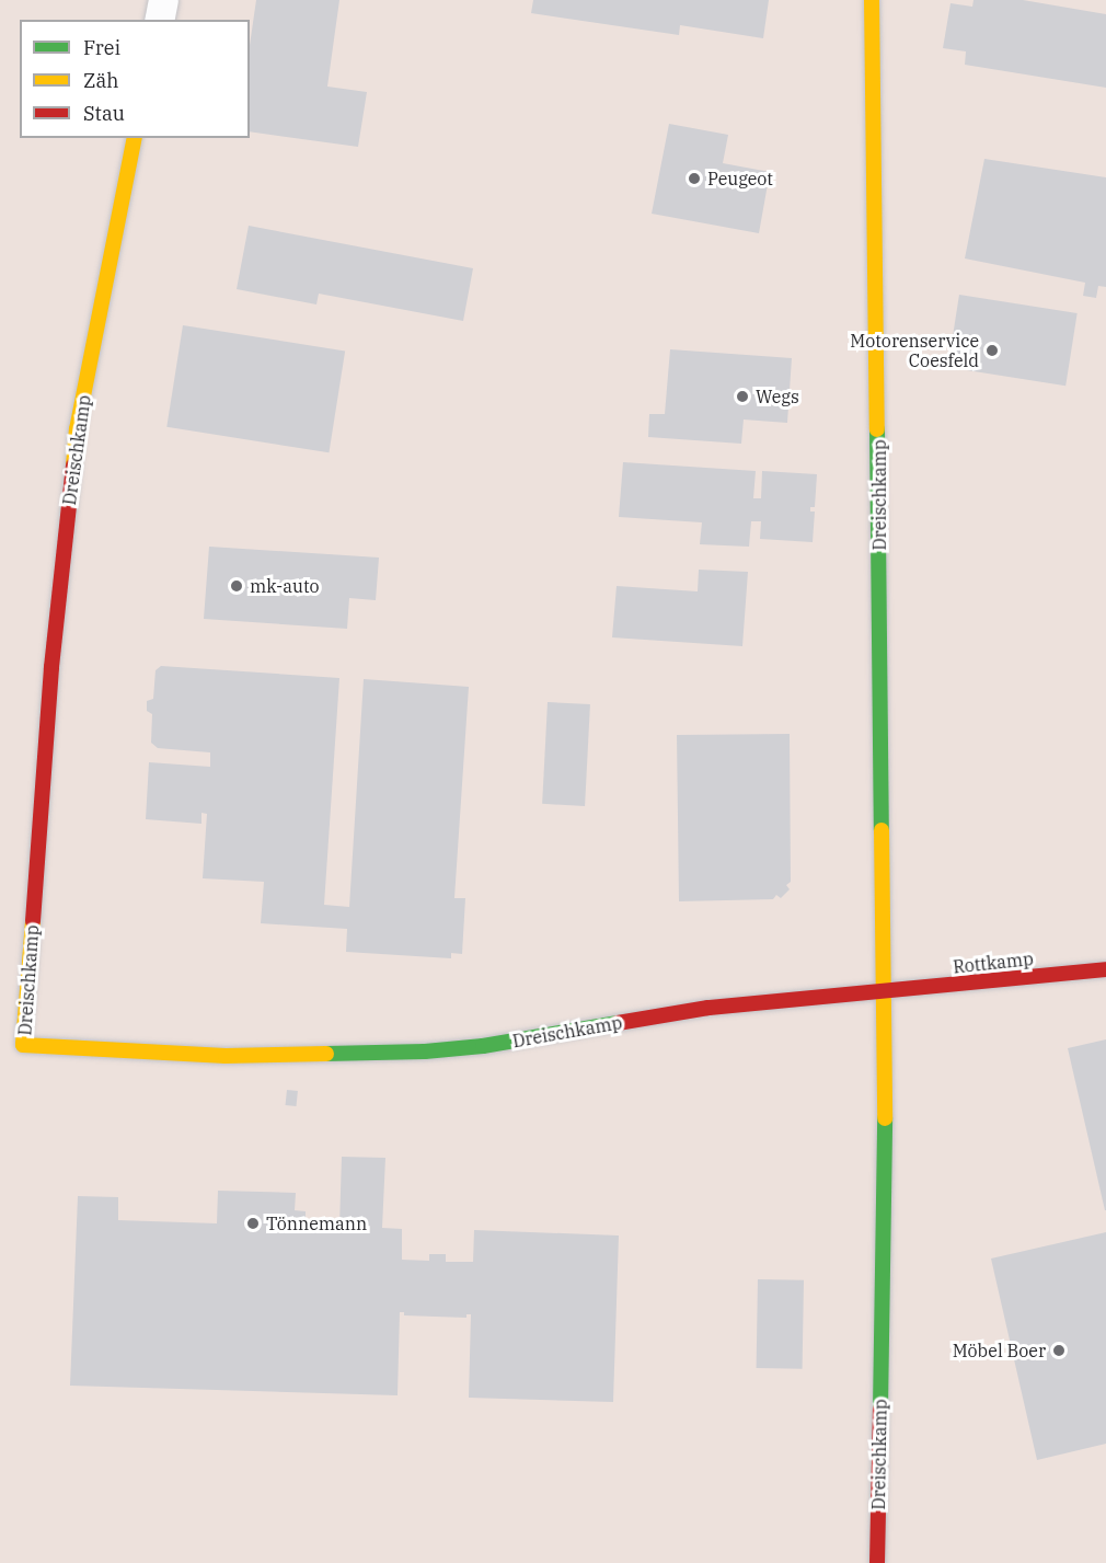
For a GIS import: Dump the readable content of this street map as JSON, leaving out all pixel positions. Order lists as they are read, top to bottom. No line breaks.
{"streets":{"street":["Dreischkamp","Rottkamp"]},"crossings":[["Dreischkamp","Rottkamp"]],"places":["Peugeot","Motorenservice Coesfeld","Wegs","mk-auto","Tönnemann","Möbel Boer"],"legend":["Frei","Zäh","Stau"]}
